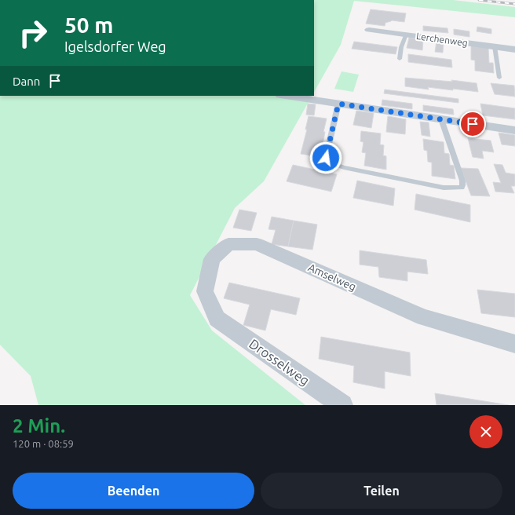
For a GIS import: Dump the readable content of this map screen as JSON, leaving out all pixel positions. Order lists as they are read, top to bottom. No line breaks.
{"streets":{"street":["Lerchenweg","Amselweg","Drosselweg"]},"crossings":[["Amselweg","Drosselweg"]],"page":{"turn":["50 m","Igelsdorfer Weg"],"then":"Dann","heading":["2 Min.","120 m · 08:59"],"buttons":["Beenden","Teilen"]}}
